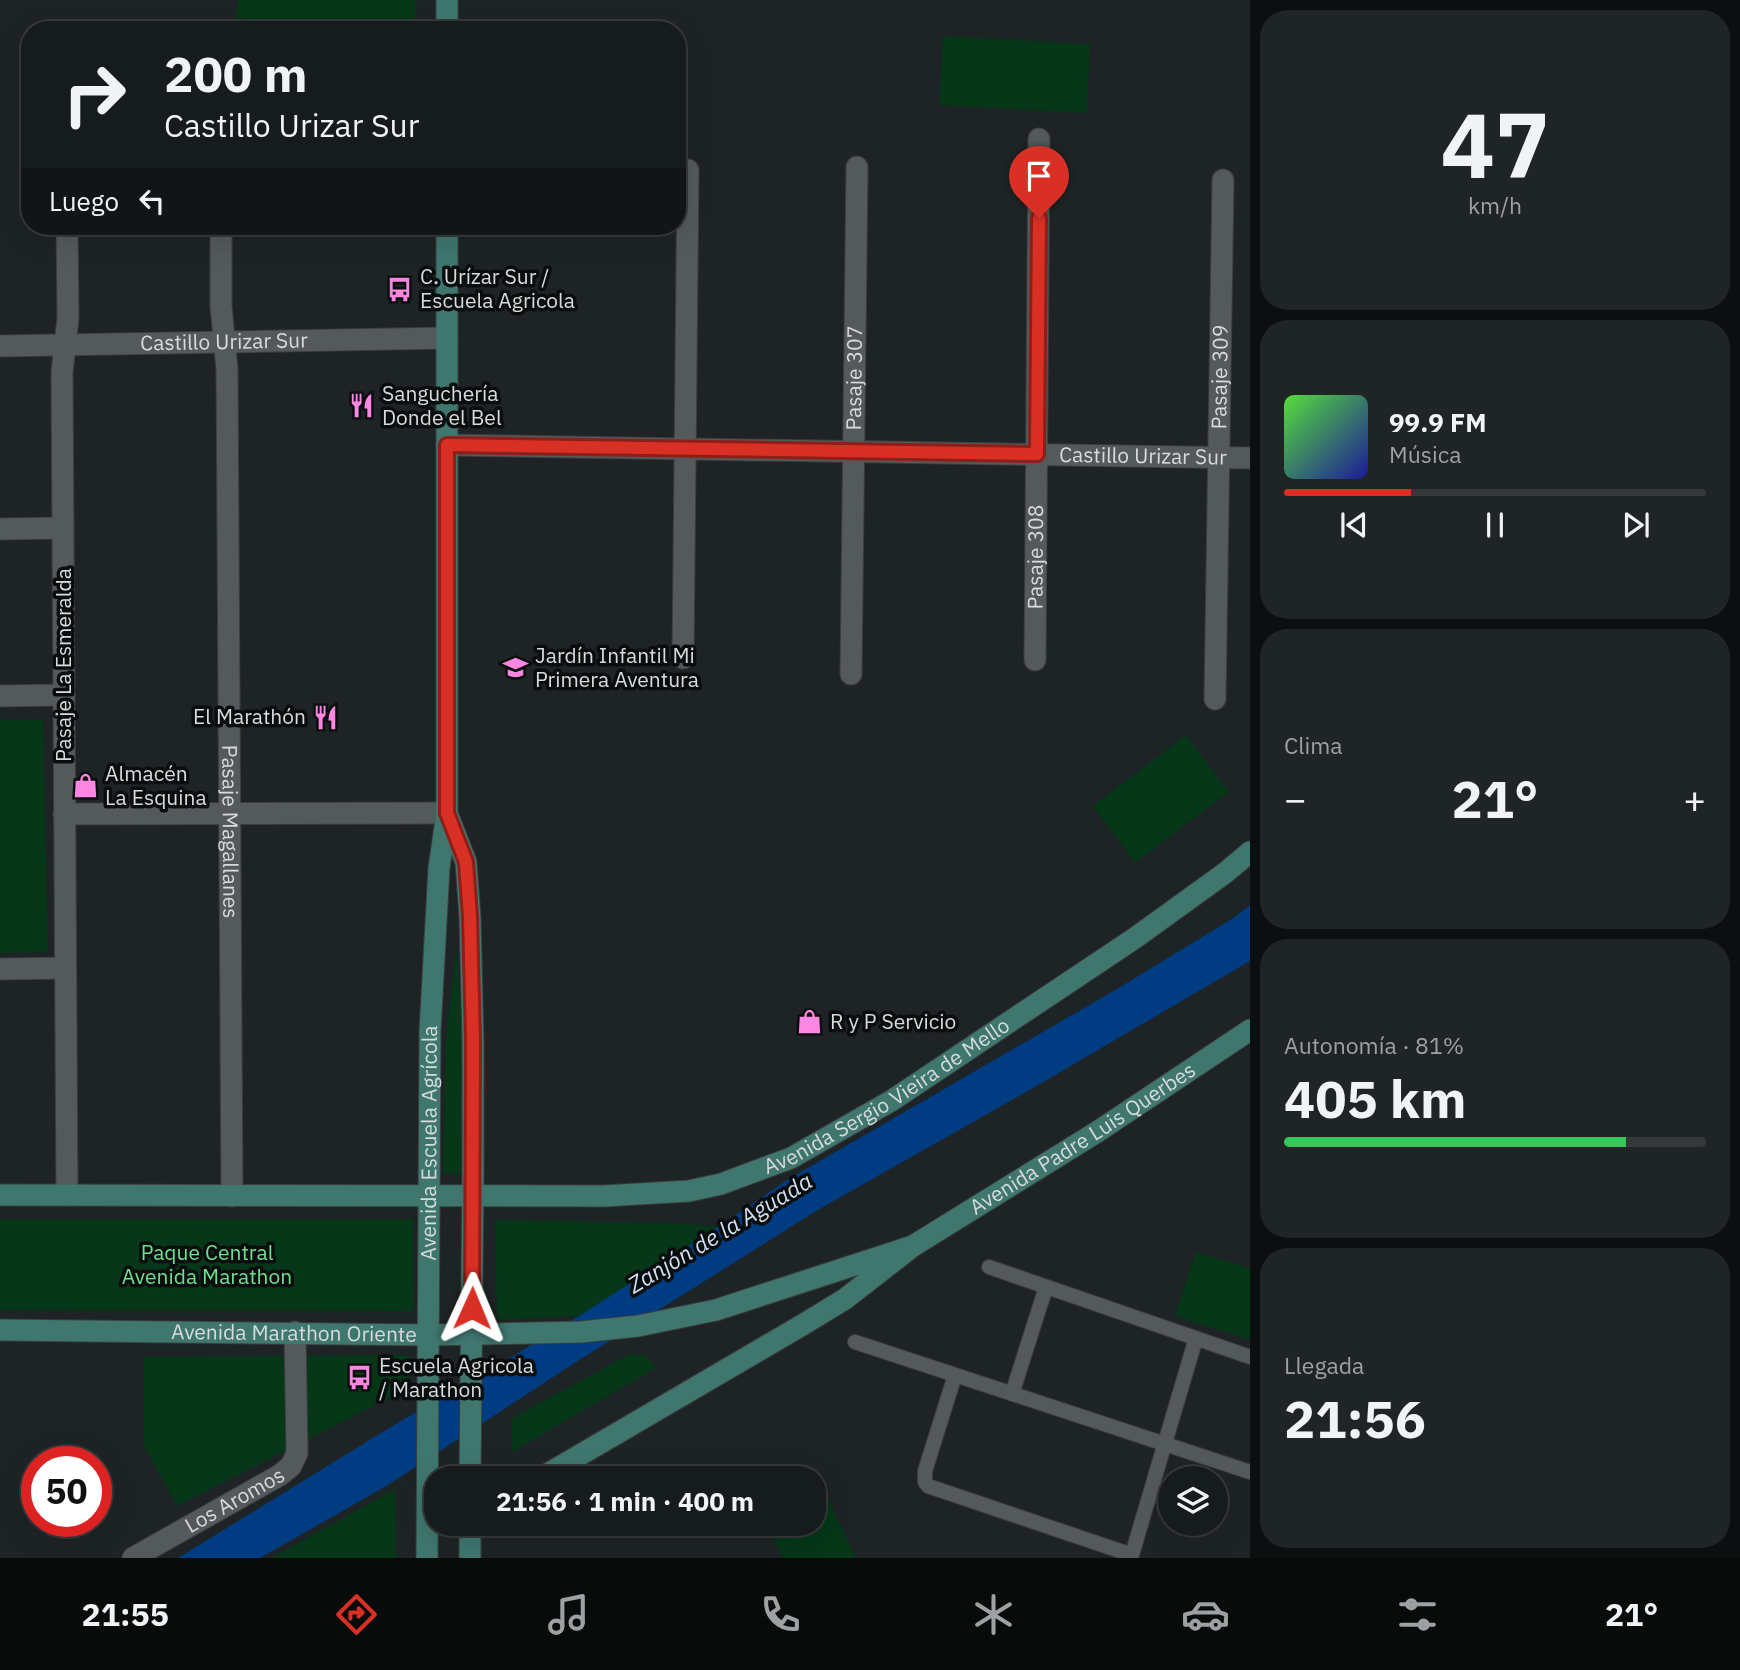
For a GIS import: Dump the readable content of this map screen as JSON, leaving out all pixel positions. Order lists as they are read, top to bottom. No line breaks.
{"streets":{"main road":["Avenida Sergio Vieira de Mello","Avenida Padre Luis Querbes","Avenida Escuela Agrícola","Avenida Marathon Oriente"],"street":["Castillo Urizar Sur","Pasaje 309","Pasaje 307","Pasaje 308","Pasaje La Esmeralda","Pasaje Magallanes","Los Aromos"]},"crossings":[["Castillo Urizar Sur","Pasaje 309"],["Castillo Urizar Sur","Pasaje 307"],["Castillo Urizar Sur","Pasaje 308"],["Castillo Urizar Sur","Pasaje La Esmeralda"],["Castillo Urizar Sur","Pasaje Magallanes"],["Castillo Urizar Sur","Avenida Escuela Agrícola"],["Avenida Sergio Vieira de Mello","Avenida Escuela Agrícola"],["Avenida Padre Luis Querbes","Avenida Marathon Oriente"],["Avenida Escuela Agrícola","Avenida Marathon Oriente"],["Avenida Marathon Oriente","Los Aromos"]],"water":["Zanjón de la Aguada"],"parks":["Paque Central Avenida Marathon"],"places":{"bus stop":["C. Urízar Sur / Escuela Agricola","Escuela Agricola / Marathon"],"restaurant":["Sanguchería Donde el Bel","El Marathón"],"school or university":["Jardín Infantil Mi Primera Aventura"],"shop":["Almacén La Esquina","R y P Servicio"]},"page":{"tile":[["47","km/h"],"Clima",["Autonomía · 81%","405 km"],["Llegada","21:56"]],"turn":["200 m","Castillo Urizar Sur"],"then":"Luego","song":["99.9 FM","Música"],"heat":["−","21°","+"],"limit":"50","trip":"21:56 · 1 min · 400 m","tabs":["21:55","21°"]}}
